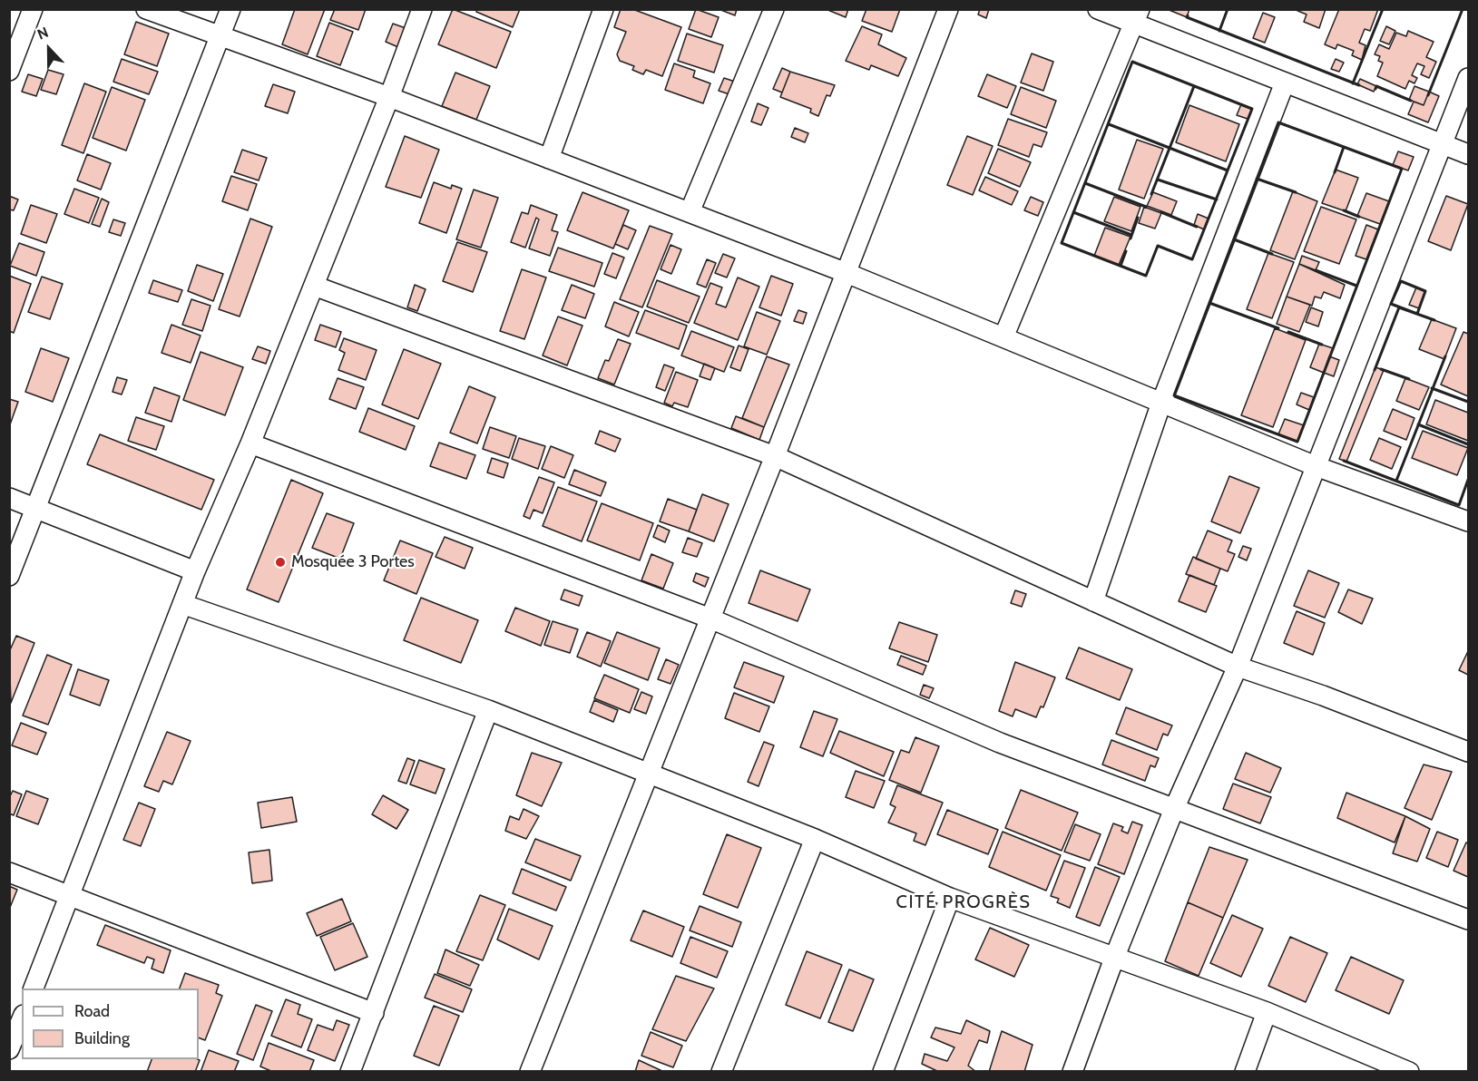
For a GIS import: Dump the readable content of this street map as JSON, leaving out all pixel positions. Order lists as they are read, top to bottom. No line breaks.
{"districts":["CITÉ PROGRÈS"],"places":["Mosquée 3 Portes"],"legend":["Road","Building"],"north":"top"}
